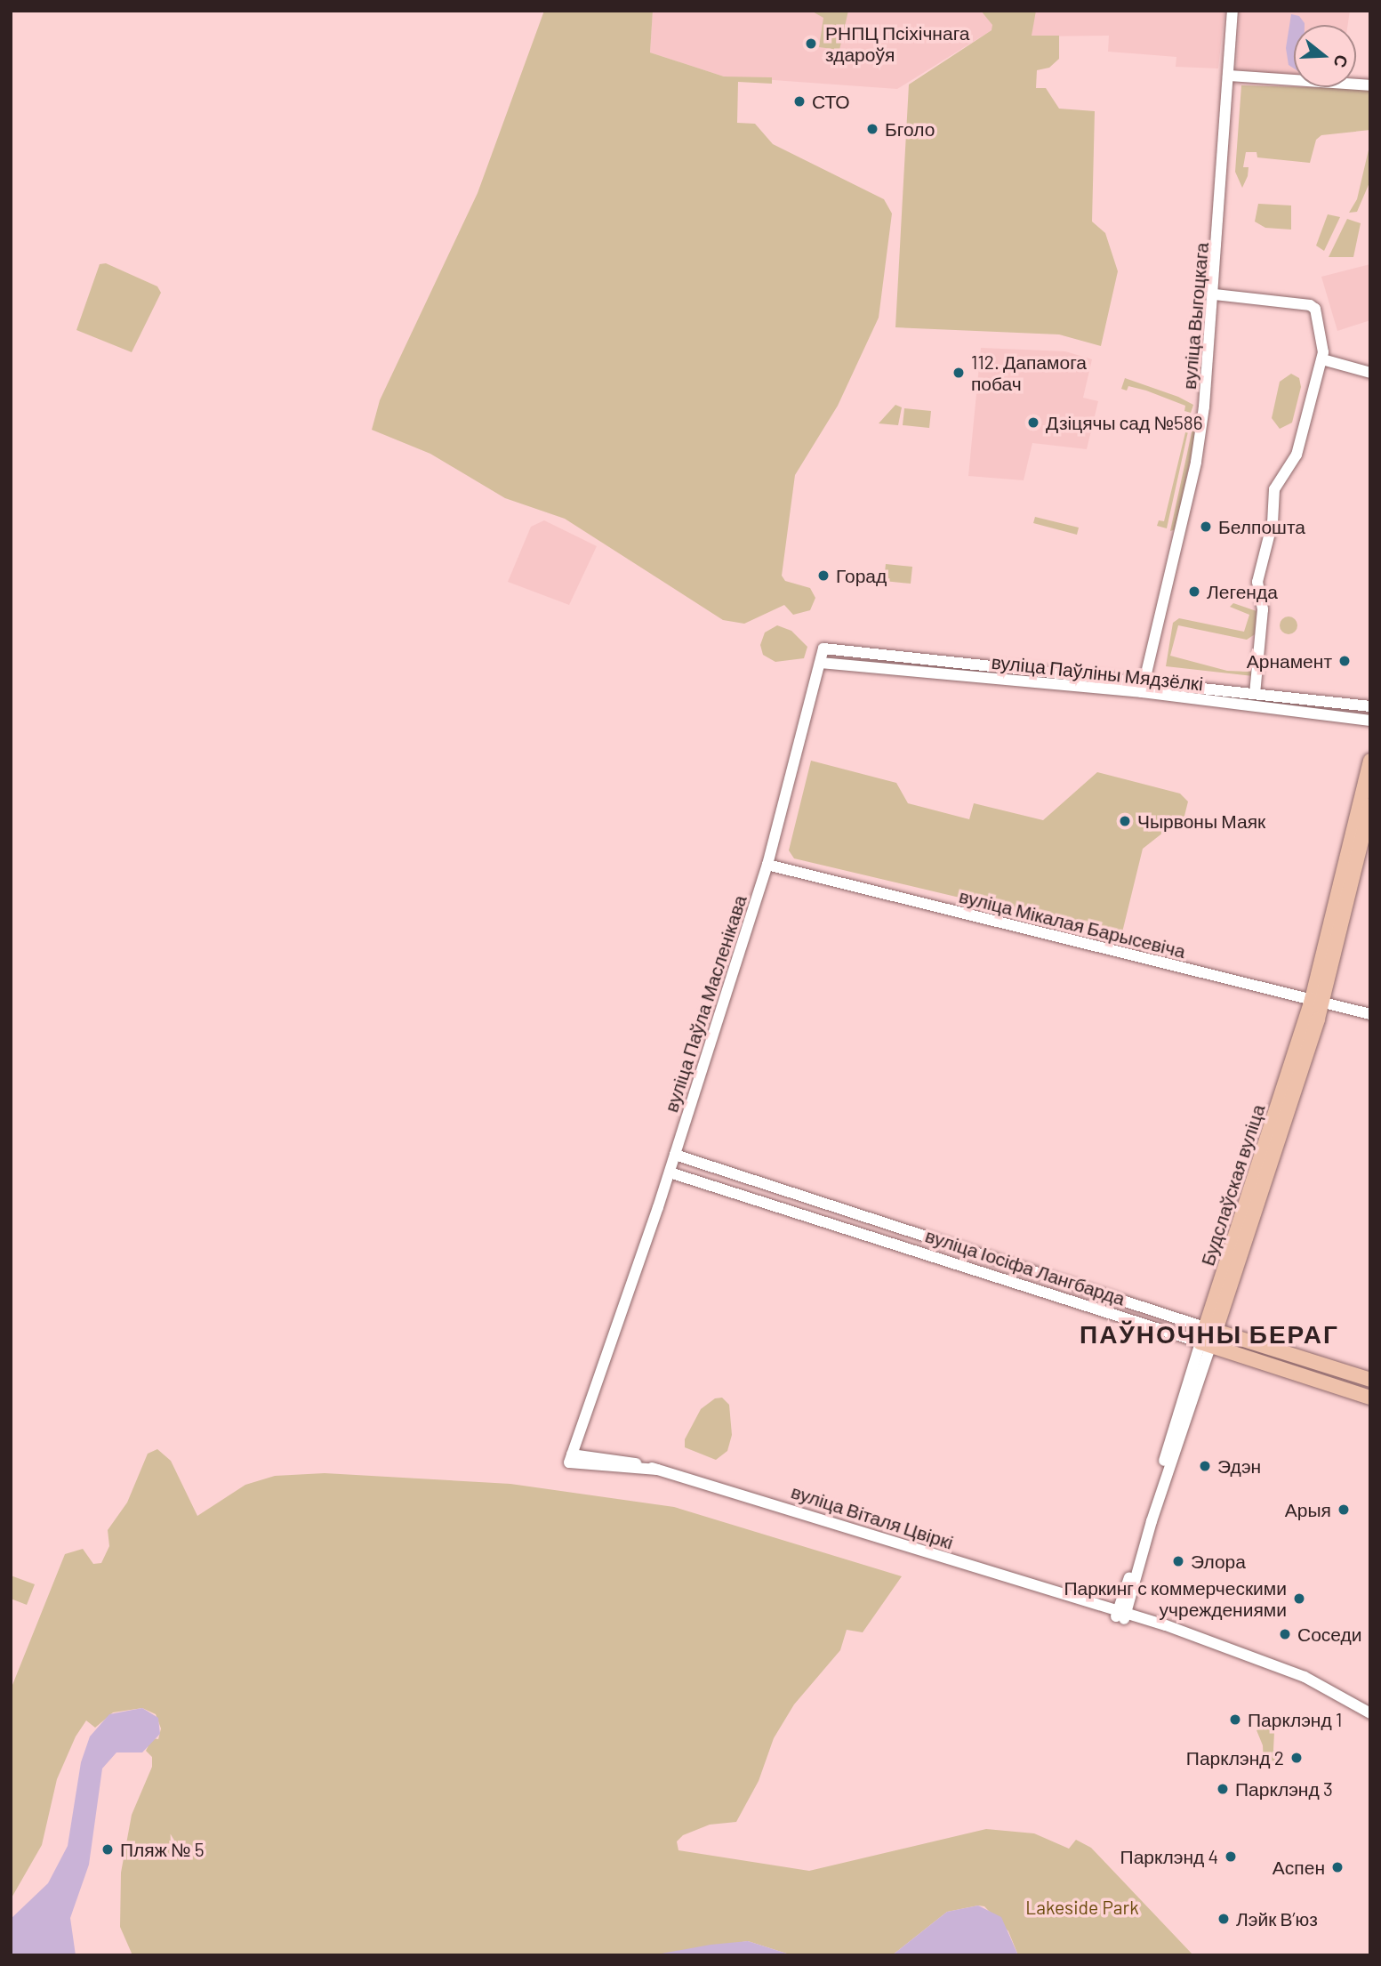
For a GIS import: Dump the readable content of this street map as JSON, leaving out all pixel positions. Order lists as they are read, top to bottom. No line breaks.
{"streets":{"main road":["Будслаўская вуліца","вуліца Іосіфа Лангбарда"],"street":["вуліца Выгоцкага","вуліца Паўліны Мядзёлкі","вуліца Мікалая Барысевіча","вуліца Паўла Масленікава","вуліца Віталя Цвіркі"]},"crossings":[["вуліца Выгоцкага","вуліца Паўліны Мядзёлкі"],["вуліца Паўліны Мядзёлкі","вуліца Паўла Масленікава"],["вуліца Мікалая Барысевіча","вуліца Паўла Масленікава"],["вуліца Мікалая Барысевіча","Будслаўская вуліца"],["вуліца Паўла Масленікава","вуліца Іосіфа Лангбарда"],["вуліца Паўла Масленікава","вуліца Віталя Цвіркі"],["Будслаўская вуліца","вуліца Іосіфа Лангбарда"],["Будслаўская вуліца","вуліца Віталя Цвіркі"]],"districts":["ПАЎНОЧНЫ БЕРАГ"],"parks":["Lakeside Park"],"places":["РНПЦ Псіхічнага здароўя","СТО","Бголо","112. Дапамога побач","Дзіцячы сад №586","Белпошта","Горад","Легенда","Арнамент","Чырвоны Маяк","Эдэн","Арыя","Элора","Паркинг с коммерческими учреждениями","Соседи","Парклэнд 1","Парклэнд 2","Парклэнд 3","Пляж № 5","Парклэнд 4","Аспен","Лэйк В’юз"],"north":"right"}
